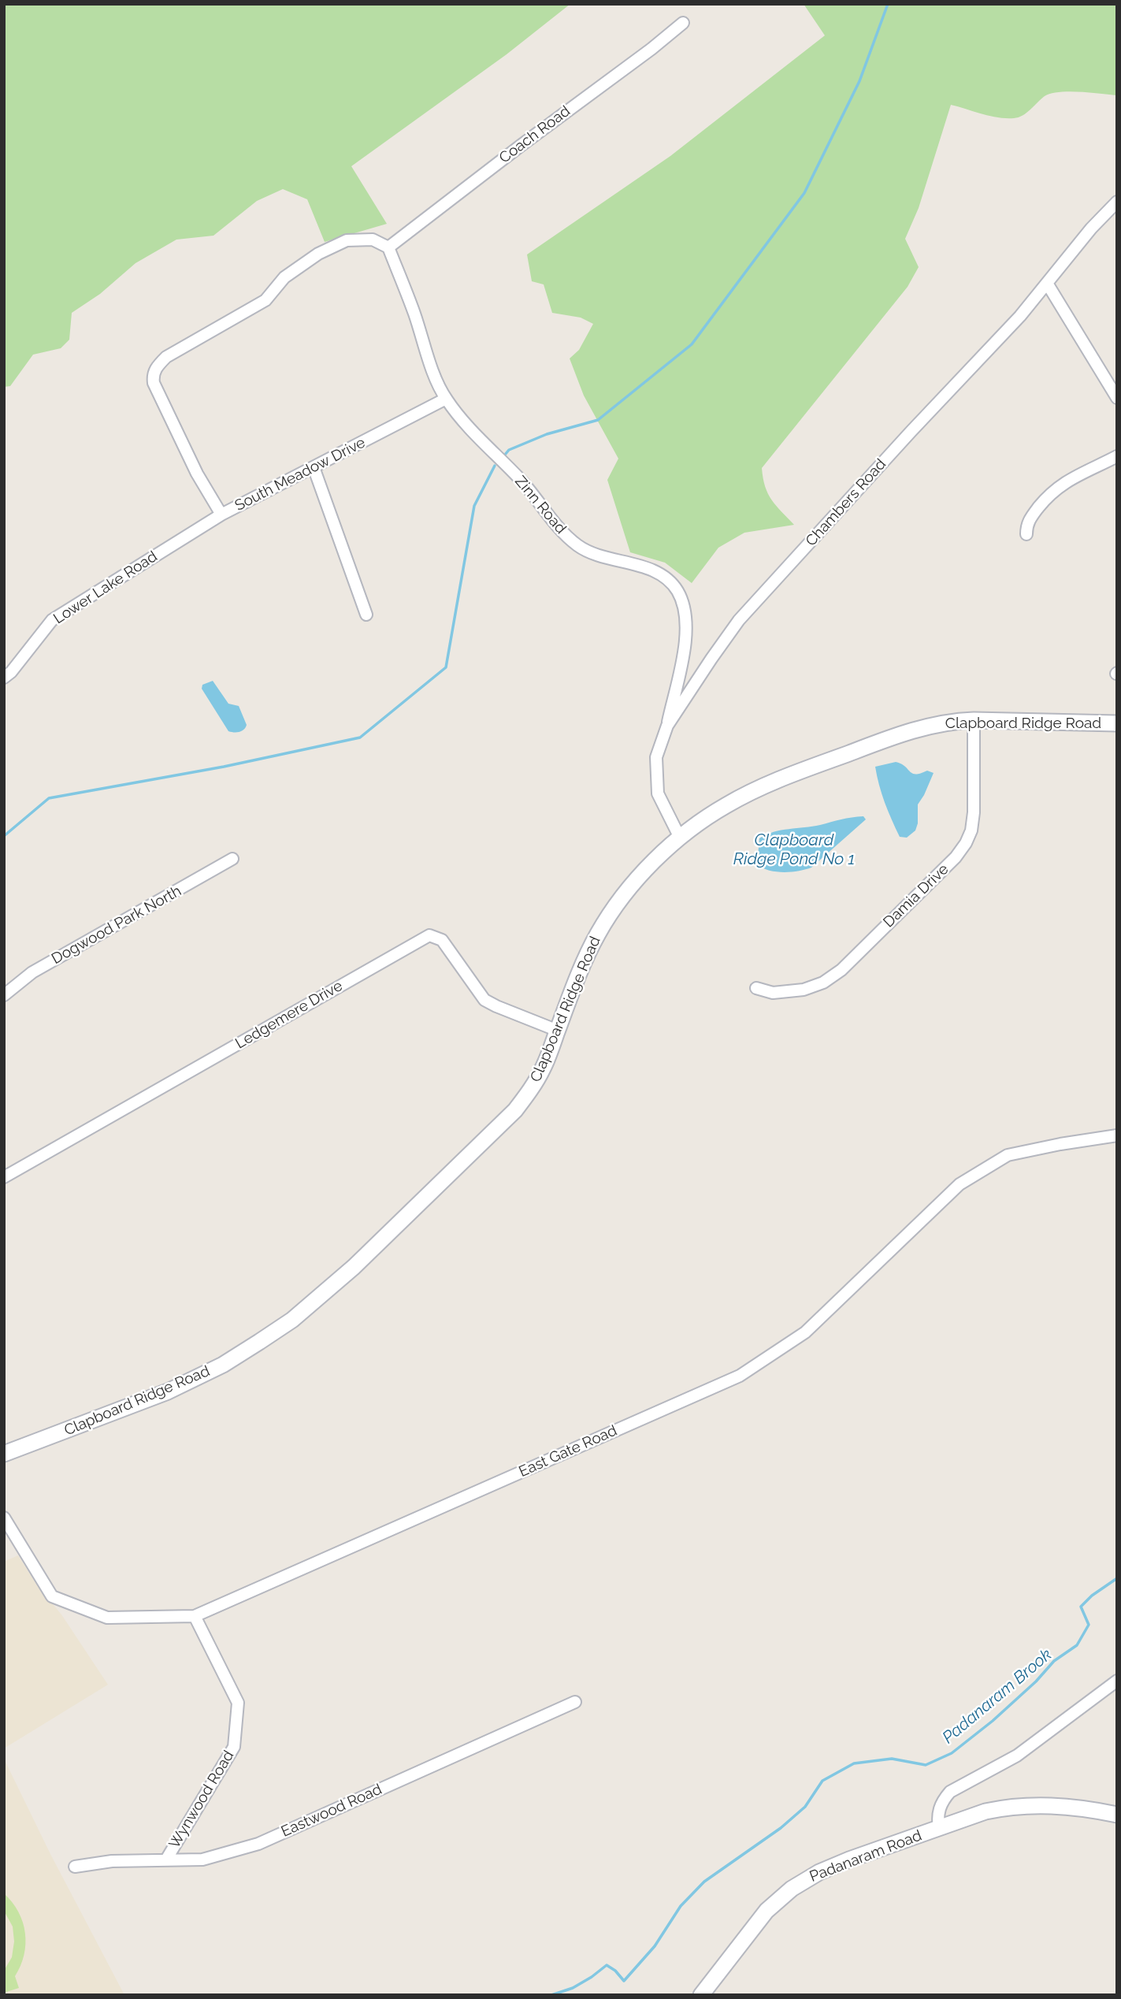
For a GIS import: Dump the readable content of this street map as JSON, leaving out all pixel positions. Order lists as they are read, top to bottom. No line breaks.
{"streets":{"main road":["Clapboard Ridge Road","Padanaram Road"],"street":["Coach Road","South Meadow Drive","Chambers Road","Zinn Road","Lower Lake Road","Damia Drive","Dogwood Park North","Ledgemere Drive","East Gate Road","Wynwood Road","Eastwood Road"]},"crossings":[["Coach Road","South Meadow Drive"],["Coach Road","Zinn Road"],["South Meadow Drive","Zinn Road"],["South Meadow Drive","Lower Lake Road"],["Chambers Road","Zinn Road"],["Chambers Road","Clapboard Ridge Road"],["Clapboard Ridge Road","Damia Drive"],["Clapboard Ridge Road","Ledgemere Drive"],["East Gate Road","Wynwood Road"],["Wynwood Road","Eastwood Road"]],"water":["Clapboard Ridge Pond No 1","Padanaram Brook"]}
